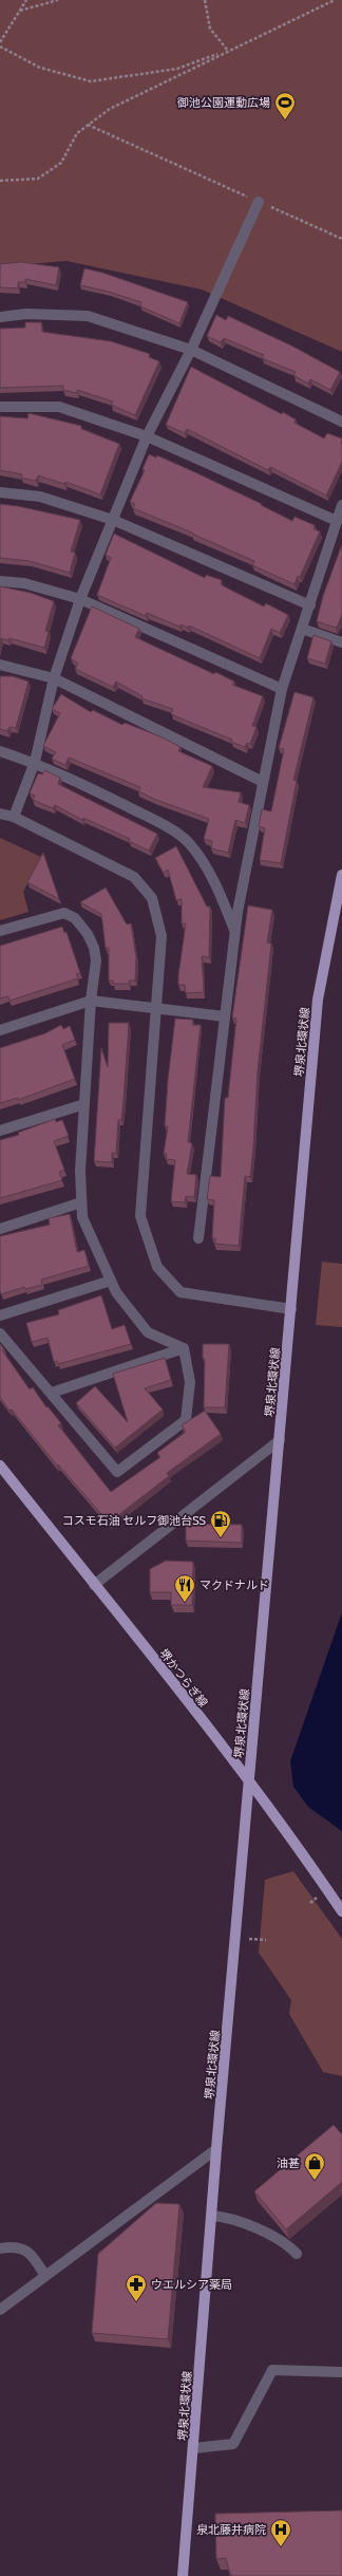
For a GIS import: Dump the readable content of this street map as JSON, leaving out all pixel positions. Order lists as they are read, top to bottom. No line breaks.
{"streets":{"main road":["堺泉北環状線","堺かつらぎ線"]},"crossings":[["堺泉北環状線","堺かつらぎ線"]],"places":{"sports":["御池公園運動広場"],"fuel station":["コスモ石油 セルフ御池台SS"],"restaurant":["マクドナルド"],"shop":["油甚"],"pharmacy":["ウエルシア薬局"],"hospital":["泉北藤井病院"]}}
